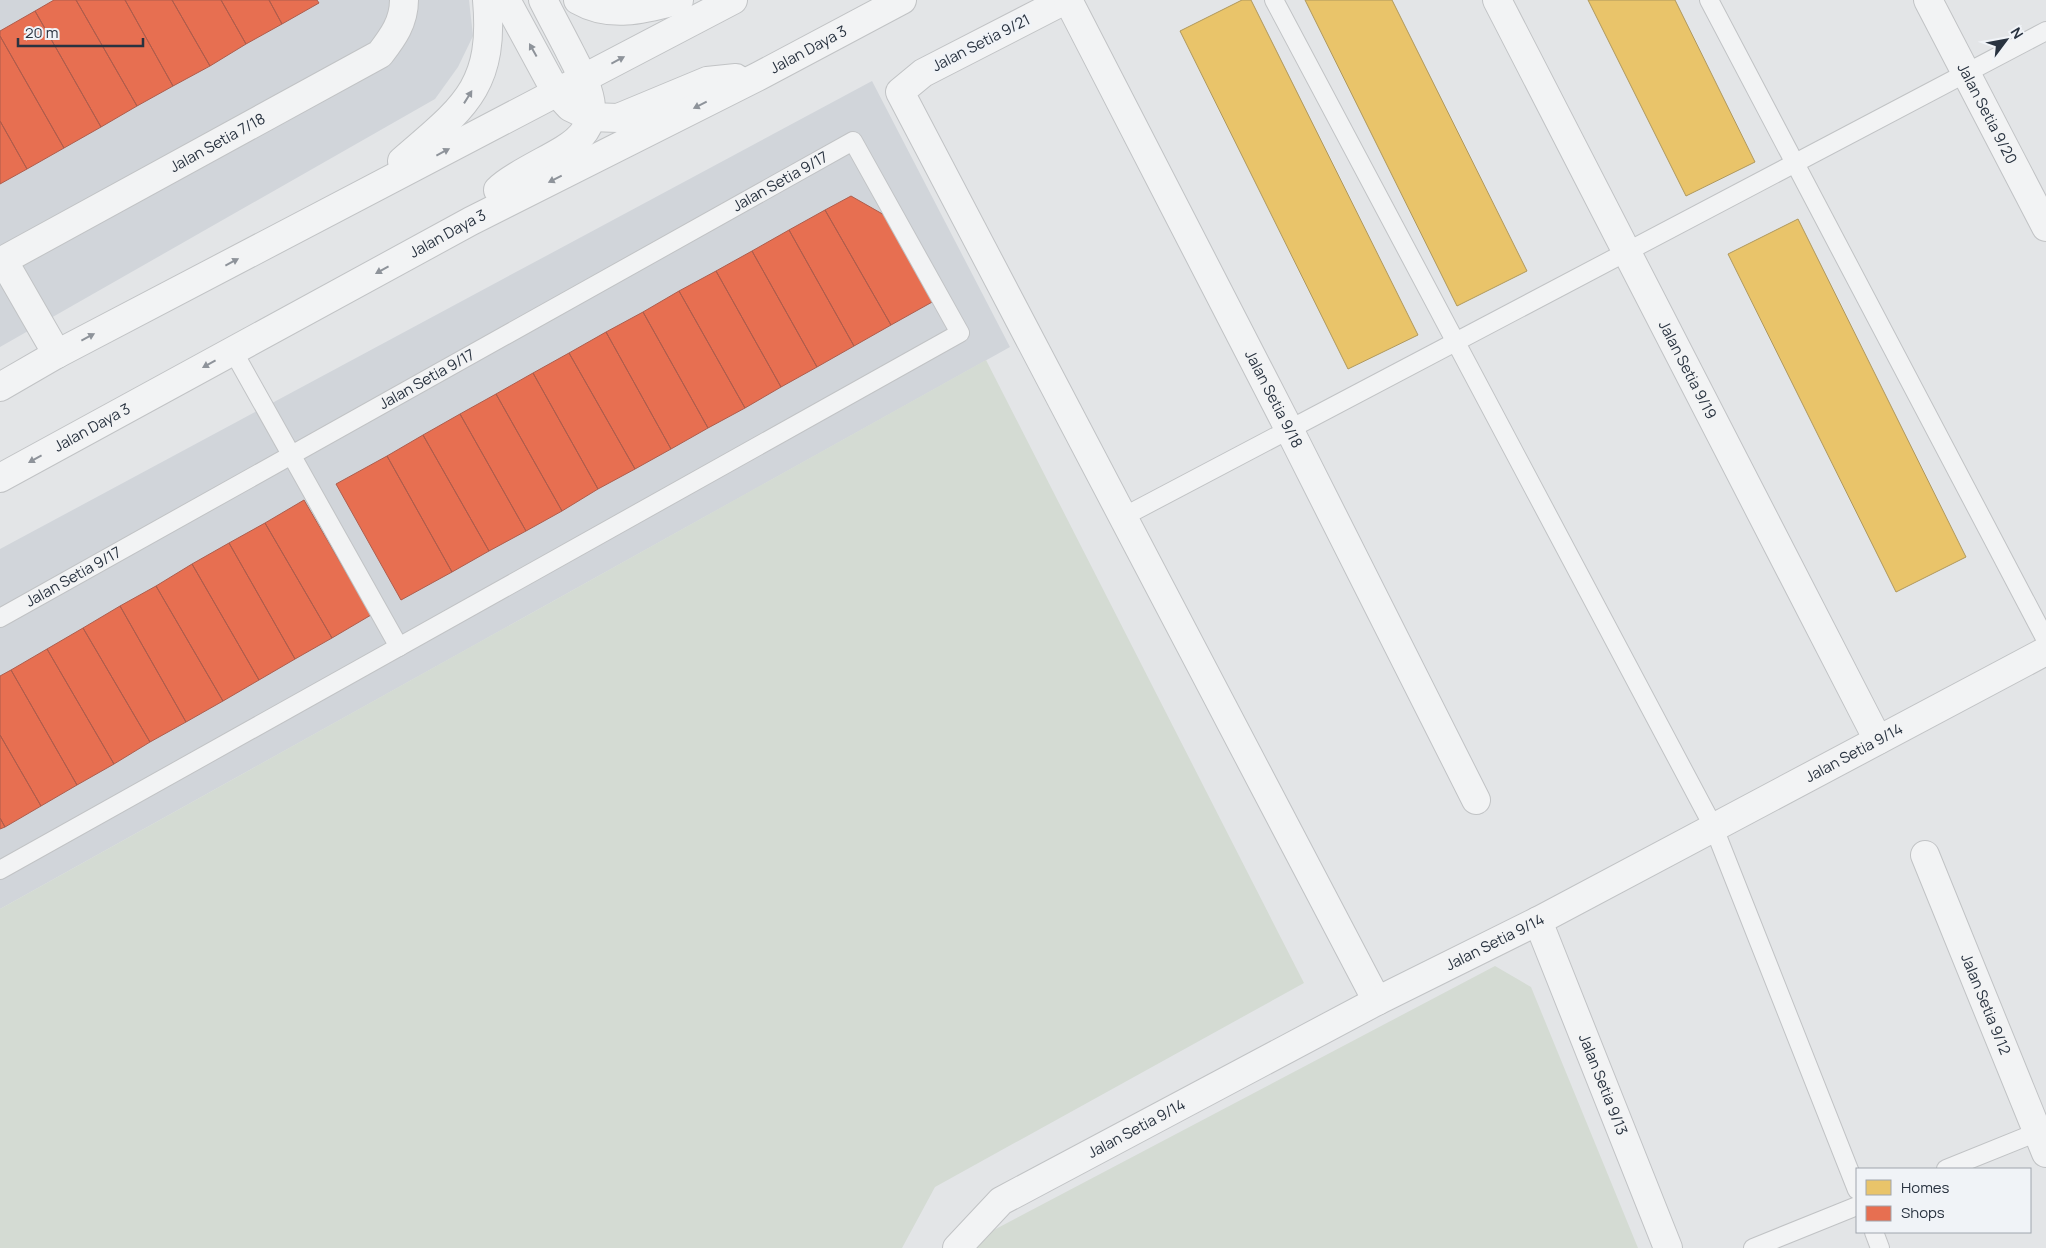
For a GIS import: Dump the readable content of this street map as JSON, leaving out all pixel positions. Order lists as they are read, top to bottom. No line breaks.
{"streets":{"street":["Jalan Setia 9/21","Jalan Daya 3","Jalan Setia 9/20","Jalan Setia 7/18","Jalan Setia 9/19","Jalan Setia 9/18","Jalan Setia 9/14","Jalan Setia 9/12","Jalan Setia 9/13"],"lane":["Jalan Setia 9/17"]},"crossings":[["Jalan Setia 9/21","Jalan Setia 9/18"],["Jalan Setia 9/19","Jalan Setia 9/14"],["Jalan Setia 9/14","Jalan Setia 9/13"]],"legend":["Homes","Shops"],"scale_bar":"20 m","north":"top right"}
